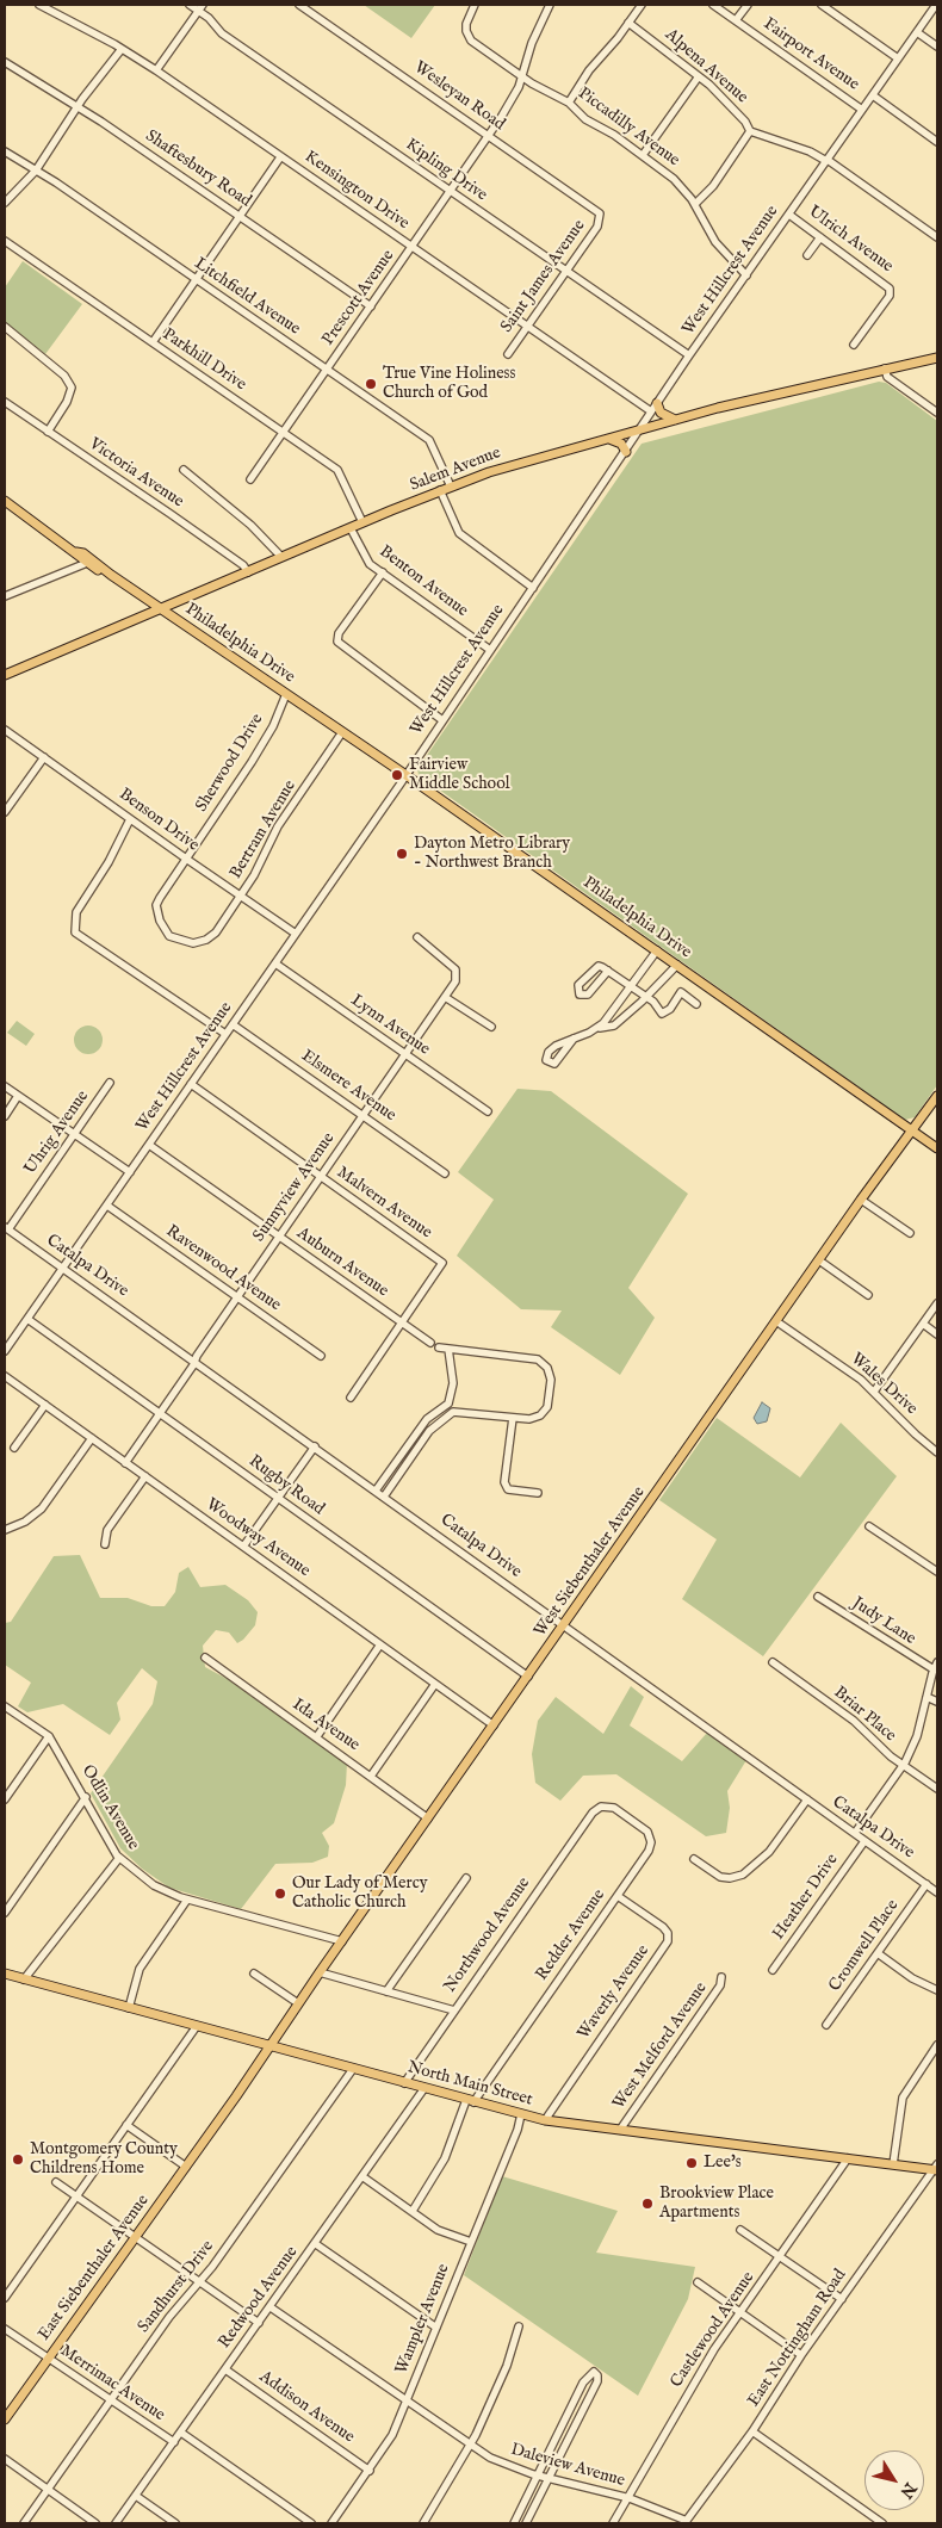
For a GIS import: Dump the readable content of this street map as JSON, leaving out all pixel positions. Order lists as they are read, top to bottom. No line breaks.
{"streets":{"main road":["Salem Avenue","Philadelphia Drive","West Siebenthaler Avenue","North Main Street","East Siebenthaler Avenue"],"street":["Fairport Avenue","Alpena Avenue","Wesleyan Road","Piccadilly Avenue","Shaftesbury Road","Kipling Drive","Kensington Drive","Ulrich Avenue","West Hillcrest Avenue","Saint James Avenue","Litchfield Avenue","Prescott Avenue","Parkhill Drive","Victoria Avenue","Benton Avenue","Sherwood Drive","Benson Drive","Bertram Avenue","Lynn Avenue","Elsmere Avenue","Uhrig Avenue","Sunnyview Avenue","Malvern Avenue","Auburn Avenue","Catalpa Drive","Ravenwood Avenue","Wales Drive","Rugby Road","Woodway Avenue","Judy Lane","Briar Place","Ida Avenue","Odlin Avenue","Heather Drive","Northwood Avenue","Redder Avenue","Cromwell Place","Waverly Avenue","West Melford Avenue","Sandhurst Drive","Redwood Avenue","Wampler Avenue","Castlewood Avenue","East Nottingham Road","Merrimac Avenue","Addison Avenue","Daleview Avenue"]},"crossings":[["Fairport Avenue","West Hillcrest Avenue"],["Wesleyan Road","Saint James Avenue"],["Wesleyan Road","Prescott Avenue"],["Piccadilly Avenue","West Hillcrest Avenue"],["Piccadilly Avenue","Prescott Avenue"],["Shaftesbury Road","Prescott Avenue"],["Kipling Drive","West Hillcrest Avenue"],["Kipling Drive","Saint James Avenue"],["Kipling Drive","Prescott Avenue"],["Kensington Drive","West Hillcrest Avenue"],["Kensington Drive","Saint James Avenue"],["Kensington Drive","Prescott Avenue"],["Ulrich Avenue","West Hillcrest Avenue"],["West Hillcrest Avenue","Salem Avenue"],["West Hillcrest Avenue","Benton Avenue"],["West Hillcrest Avenue","Philadelphia Drive"],["West Hillcrest Avenue","Benson Drive"],["West Hillcrest Avenue","Lynn Avenue"],["West Hillcrest Avenue","Elsmere Avenue"],["West Hillcrest Avenue","Malvern Avenue"],["West Hillcrest Avenue","Auburn Avenue"],["West Hillcrest Avenue","Catalpa Drive"],["West Hillcrest Avenue","Ravenwood Avenue"],["West Hillcrest Avenue","Rugby Road"],["Litchfield Avenue","Prescott Avenue"],["Litchfield Avenue","Salem Avenue"],["Prescott Avenue","Parkhill Drive"],["Parkhill Drive","Salem Avenue"],["Salem Avenue","Victoria Avenue"],["Salem Avenue","Benton Avenue"],["Salem Avenue","Philadelphia Drive"],["Philadelphia Drive","Sherwood Drive"],["Philadelphia Drive","Bertram Avenue"],["Philadelphia Drive","West Siebenthaler Avenue"],["Sherwood Drive","Benson Drive"],["Sherwood Drive","Bertram Avenue"],["Benson Drive","Bertram Avenue"],["Lynn Avenue","Sunnyview Avenue"],["Elsmere Avenue","Sunnyview Avenue"],["Uhrig Avenue","Catalpa Drive"],["Sunnyview Avenue","Malvern Avenue"],["Sunnyview Avenue","Auburn Avenue"],["Sunnyview Avenue","Catalpa Drive"],["Sunnyview Avenue","Ravenwood Avenue"],["Sunnyview Avenue","Rugby Road"],["Sunnyview Avenue","Woodway Avenue"],["Malvern Avenue","Auburn Avenue"],["Catalpa Drive","West Siebenthaler Avenue"],["Catalpa Drive","Heather Drive"],["Catalpa Drive","Cromwell Place"],["Wales Drive","West Siebenthaler Avenue"],["Rugby Road","West Siebenthaler Avenue"],["Woodway Avenue","West Siebenthaler Avenue"],["West Siebenthaler Avenue","Ida Avenue"],["West Siebenthaler Avenue","Odlin Avenue"],["West Siebenthaler Avenue","North Main Street"],["West Siebenthaler Avenue","East Siebenthaler Avenue"],["Northwood Avenue","Redder Avenue"],["Northwood Avenue","North Main Street"],["Redder Avenue","Waverly Avenue"],["Redder Avenue","North Main Street"],["Waverly Avenue","North Main Street"],["West Melford Avenue","North Main Street"],["North Main Street","East Siebenthaler Avenue"],["North Main Street","Sandhurst Drive"],["North Main Street","Redwood Avenue"],["North Main Street","Wampler Avenue"],["North Main Street","Castlewood Avenue"],["North Main Street","East Nottingham Road"],["East Siebenthaler Avenue","Merrimac Avenue"],["Sandhurst Drive","Merrimac Avenue"],["Redwood Avenue","Merrimac Avenue"],["Redwood Avenue","Addison Avenue"],["Redwood Avenue","Daleview Avenue"],["Wampler Avenue","Addison Avenue"],["Wampler Avenue","Daleview Avenue"],["Castlewood Avenue","Daleview Avenue"],["East Nottingham Road","Daleview Avenue"]],"places":["True Vine Holiness Church of God","Fairview Middle School","Dayton Metro Library - Northwest Branch","Our Lady of Mercy Catholic Church","Montgomery County Childrens Home","Lee's","Brookview Place Apartments"],"north":"bottom right"}
